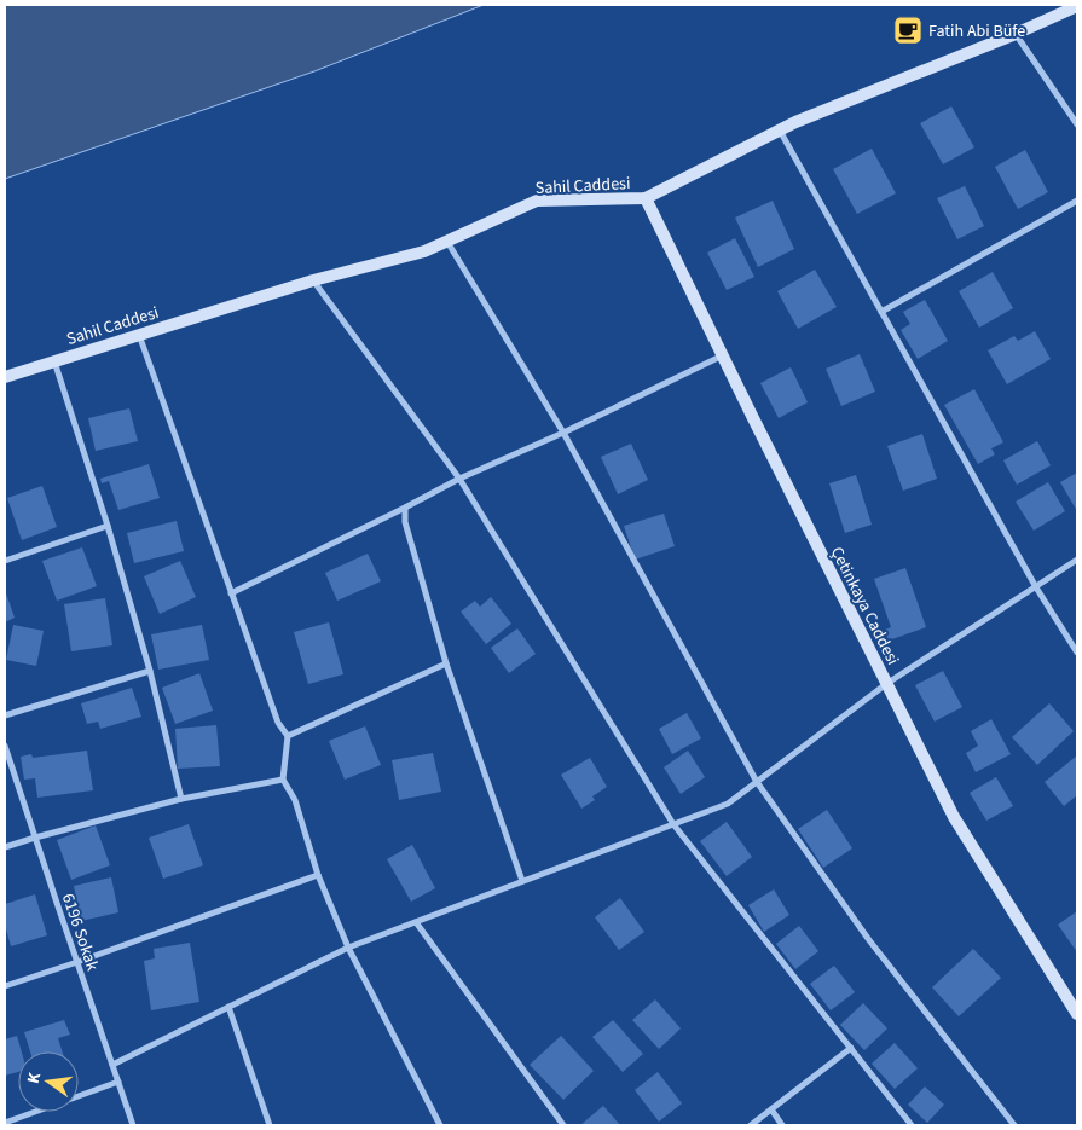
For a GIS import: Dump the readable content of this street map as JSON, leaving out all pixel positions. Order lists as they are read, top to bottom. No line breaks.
{"streets":{"street":["Sahil Caddesi","Çetinkaya Caddesi","6196 Sokak"]},"crossings":[["Sahil Caddesi","Çetinkaya Caddesi"]],"places":{"cafe":["Fatih Abi Büfe"]},"north":"left"}
